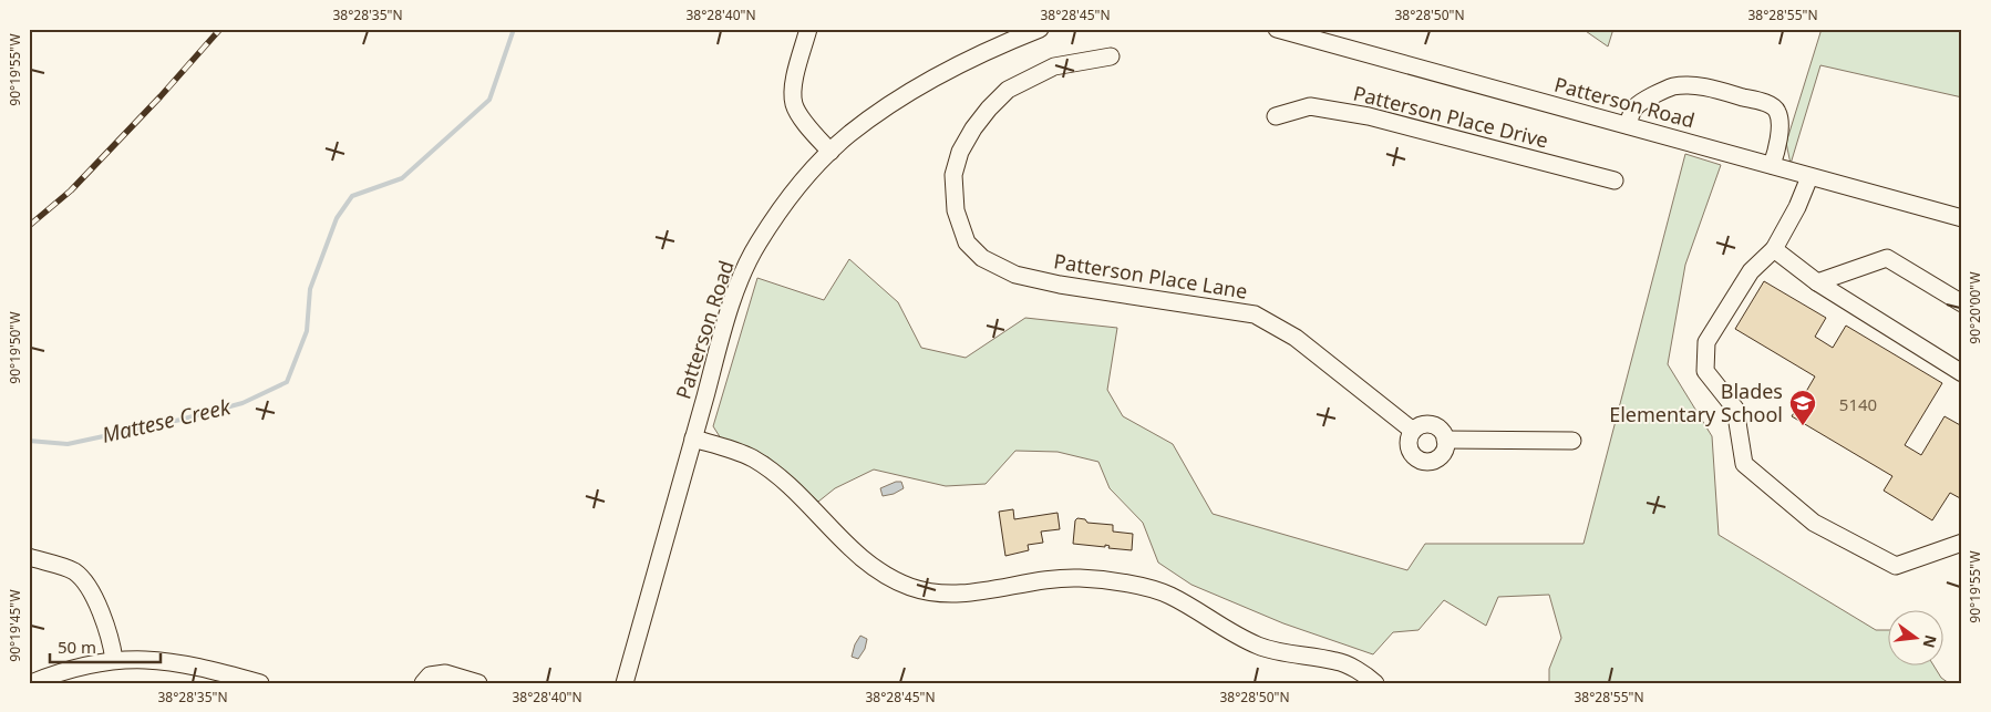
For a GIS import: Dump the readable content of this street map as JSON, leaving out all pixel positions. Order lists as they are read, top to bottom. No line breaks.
{"streets":{"street":["Patterson Road","Patterson Place Drive","Patterson Place Lane"]},"water":["Mattese Creek"],"places":{"school or university":["Blades Elementary School"]},"house_numbers":["5140"],"scale_bar":"50 m","north":"right","coordinates":["38°28'35\"N","38°28'40\"N","38°28'45\"N","38°28'50\"N","38°28'55\"N","90°19'55\"W","90°20'00\"W","90°19'50\"W","90°19'45\"W"]}
